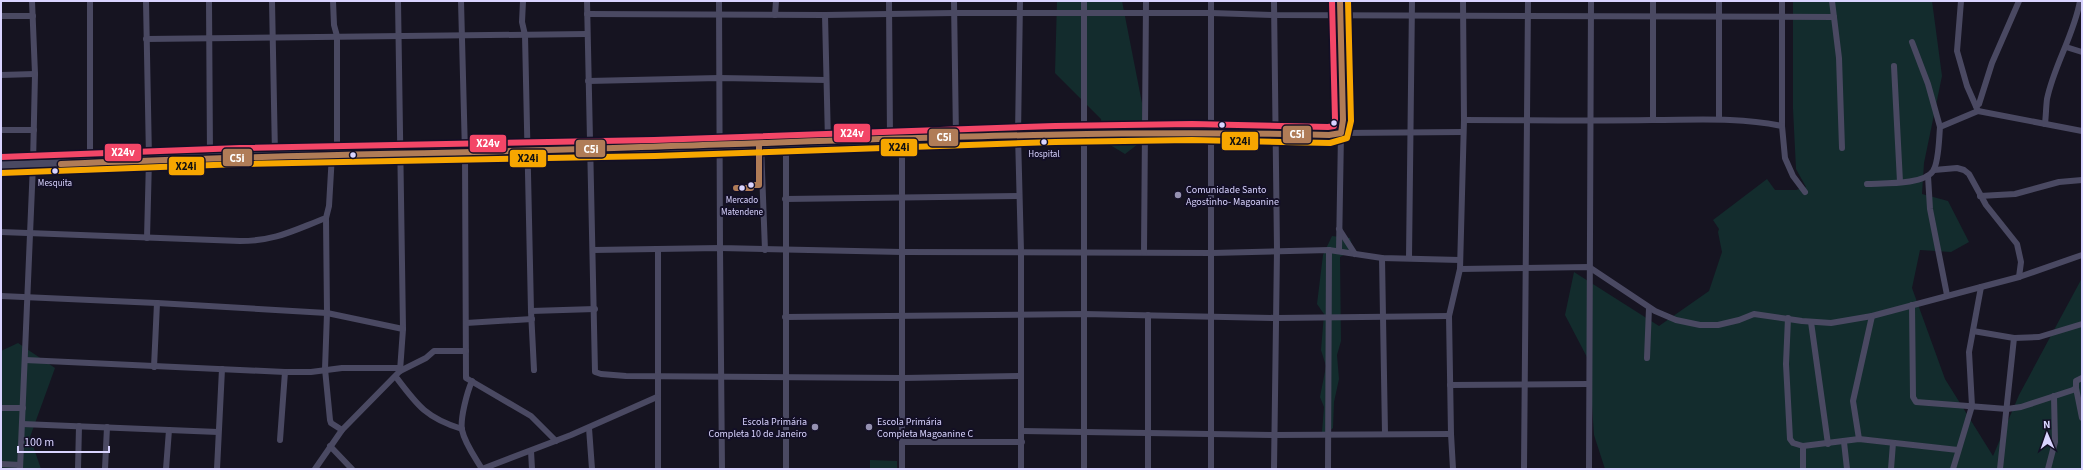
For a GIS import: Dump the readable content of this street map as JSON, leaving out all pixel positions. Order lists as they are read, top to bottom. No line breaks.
{"places":["Hospital","Mesquita","Mercado Matendene","Comunidade Santo Agostinho- Magoanine","Escola Primária Completa 10 de Janeiro","Escola Primária Completa Magoanine C"],"lines":["transit line C5i","transit line X24i","transit line X24v"],"scale_bar":"100 m","north":"top"}
